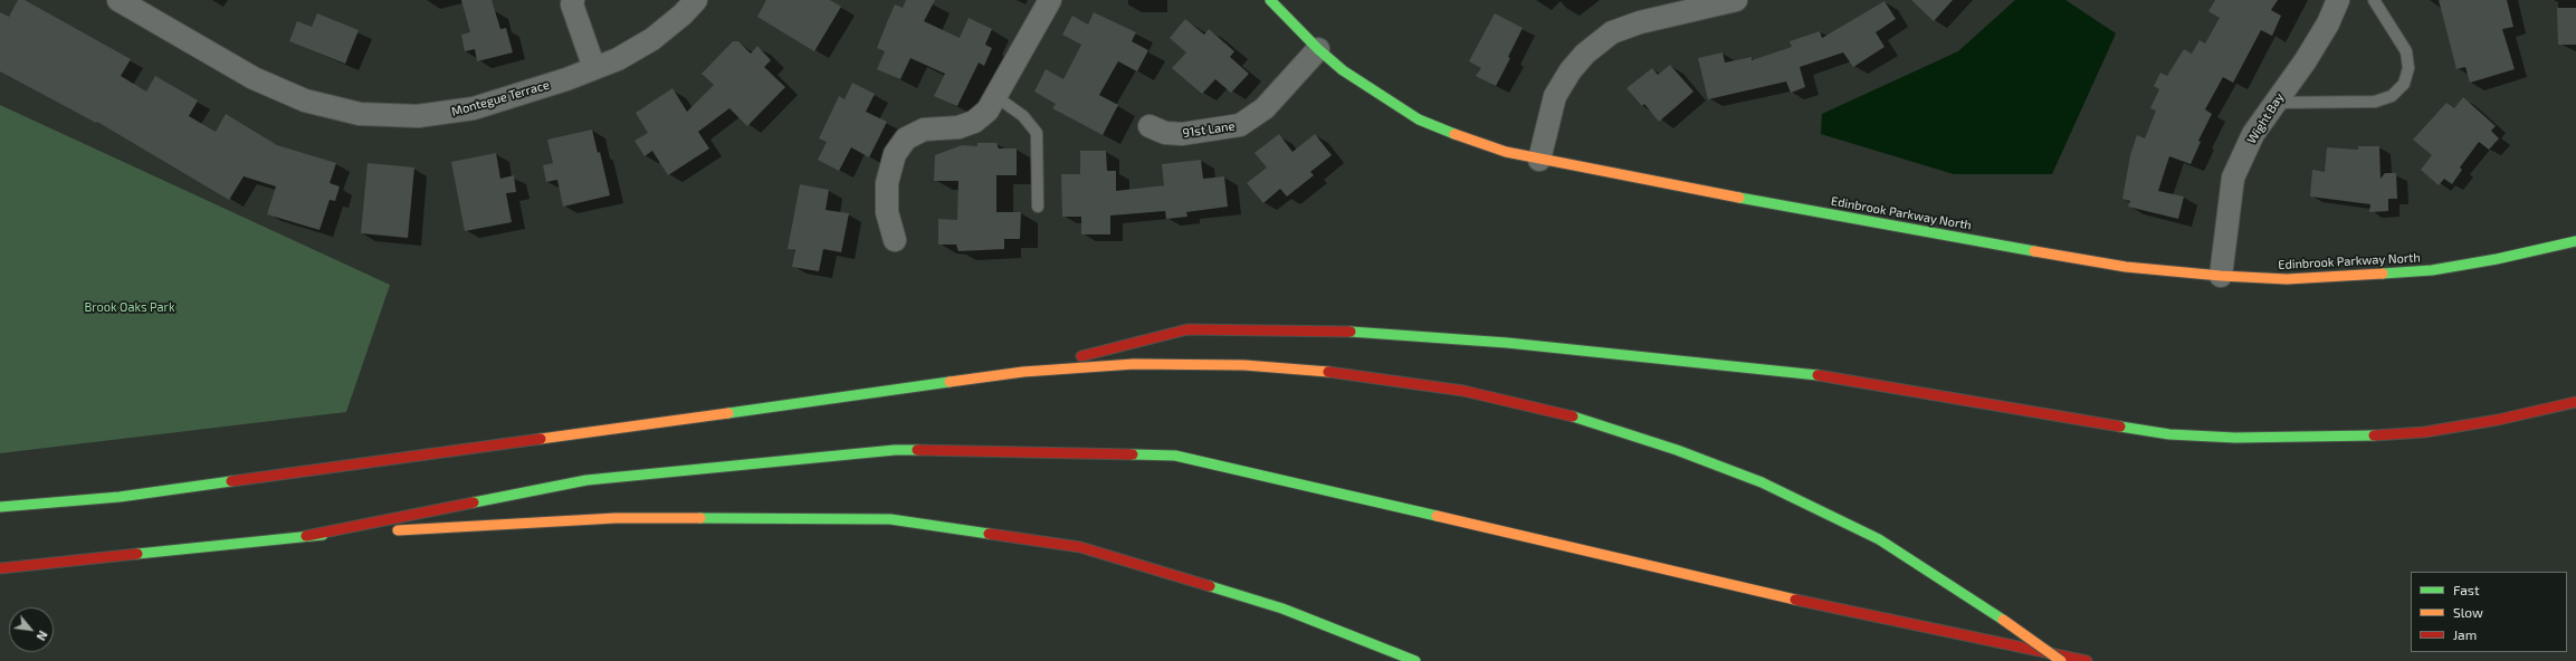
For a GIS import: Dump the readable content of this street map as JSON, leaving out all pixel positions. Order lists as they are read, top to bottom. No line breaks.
{"streets":{"main road":["Edinbrook Parkway North"],"street":["Montegue Terrace","Wight Bay","91st Lane"]},"crossings":[["Wight Bay","Edinbrook Parkway North"],["91st Lane","Edinbrook Parkway North"]],"parks":["Brook Oaks Park"],"legend":["Fast","Slow","Jam"],"north":"bottom right"}
